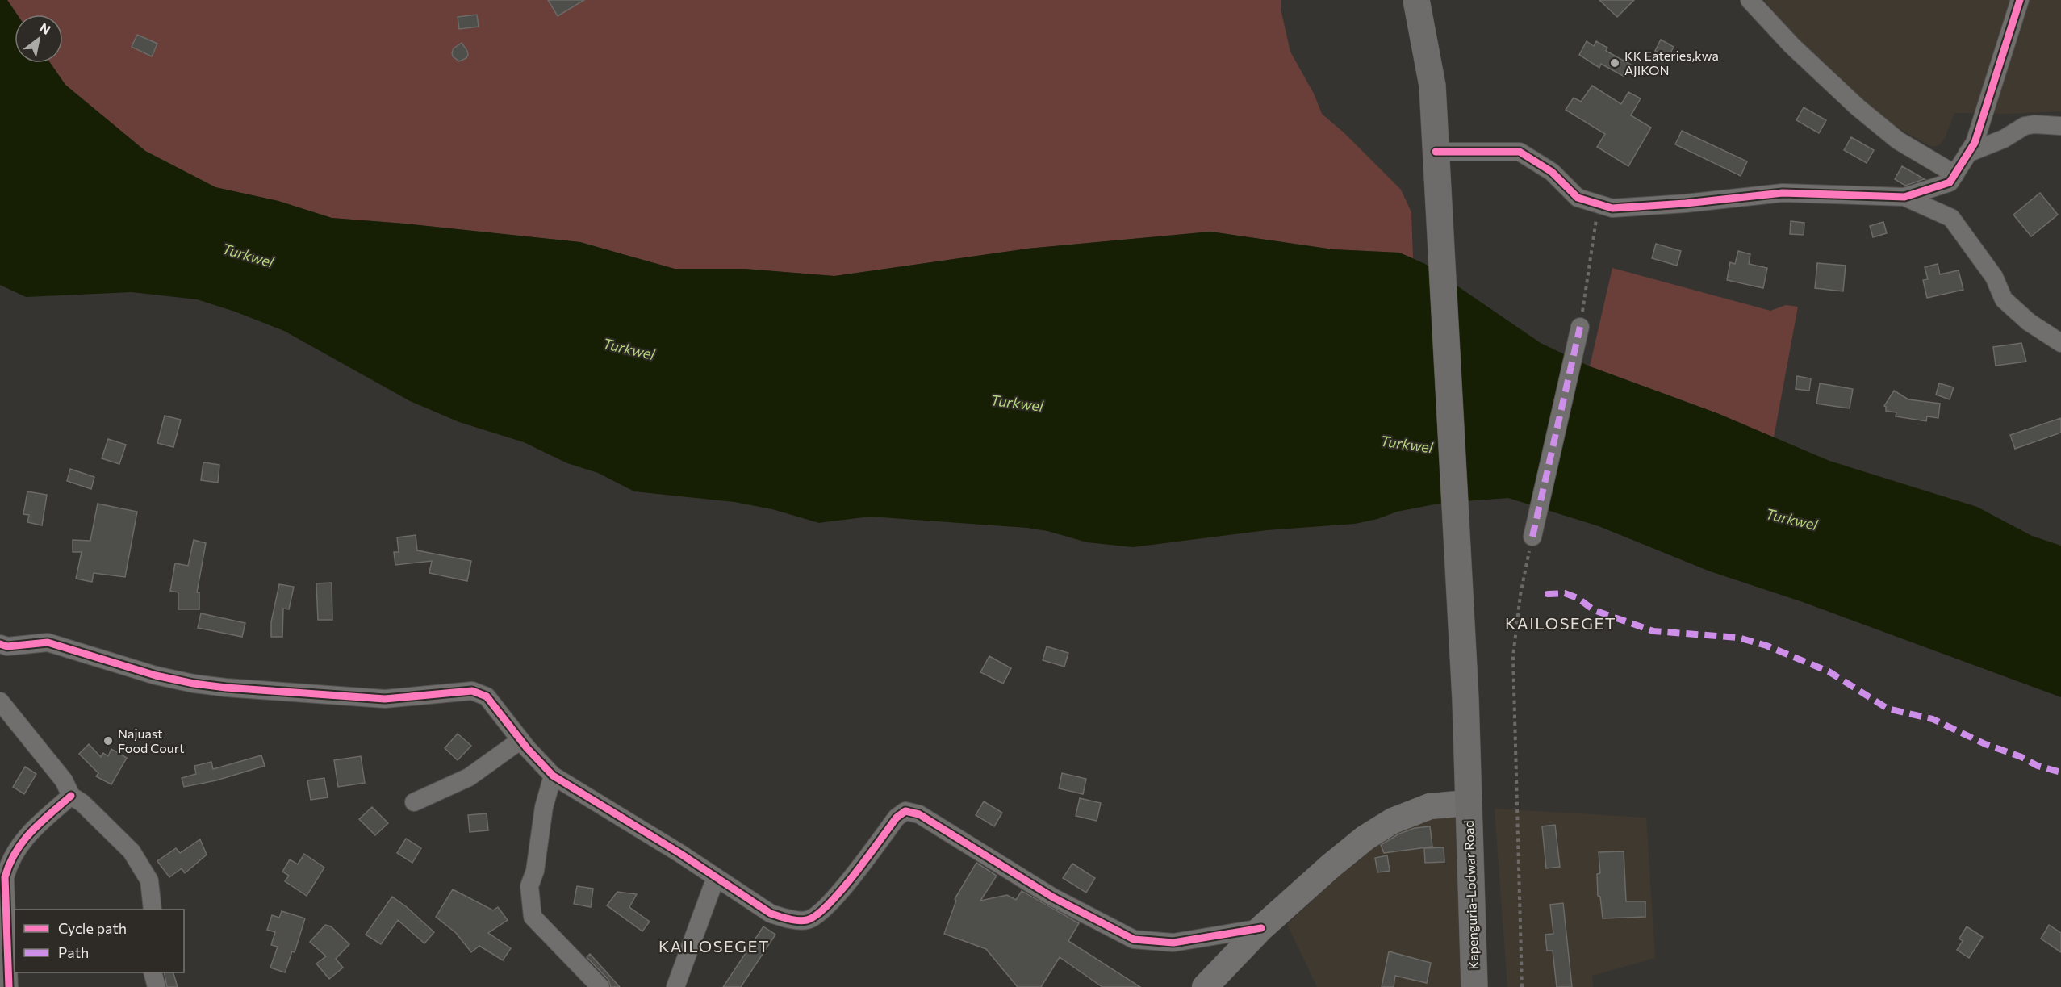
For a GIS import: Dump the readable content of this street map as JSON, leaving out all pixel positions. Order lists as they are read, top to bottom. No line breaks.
{"streets":{"highway":["Kapenguria-Lodwar Road"]},"districts":["KAILOSEGET","KAILOSEGET"],"water":["Turkwel"],"places":["KK Eateries,kwa AJIKON","Najuast Food Court"],"legend":["Cycle path","Path"],"north":"top right"}
